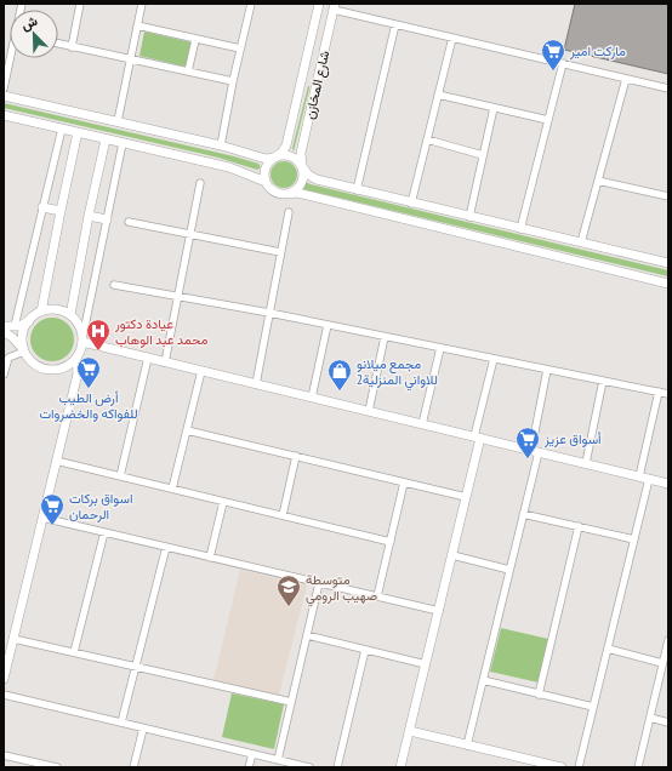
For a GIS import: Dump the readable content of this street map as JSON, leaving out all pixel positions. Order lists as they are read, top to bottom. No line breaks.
{"streets":{"main road":["شارع المخازن"]},"places":{"supermarket":["ماركت امير","أرض الطيب للفواكه والخضروات","أسواق عزيز","اسواق بركات الرحمان"],"hospital":["عيادة دكتور محمد عبد الوهاب"],"shop":["مجمع ميلانو للاواني المنزلية2"],"school or university":["متوسطة صهيب الرومي"]},"north":"top left"}
